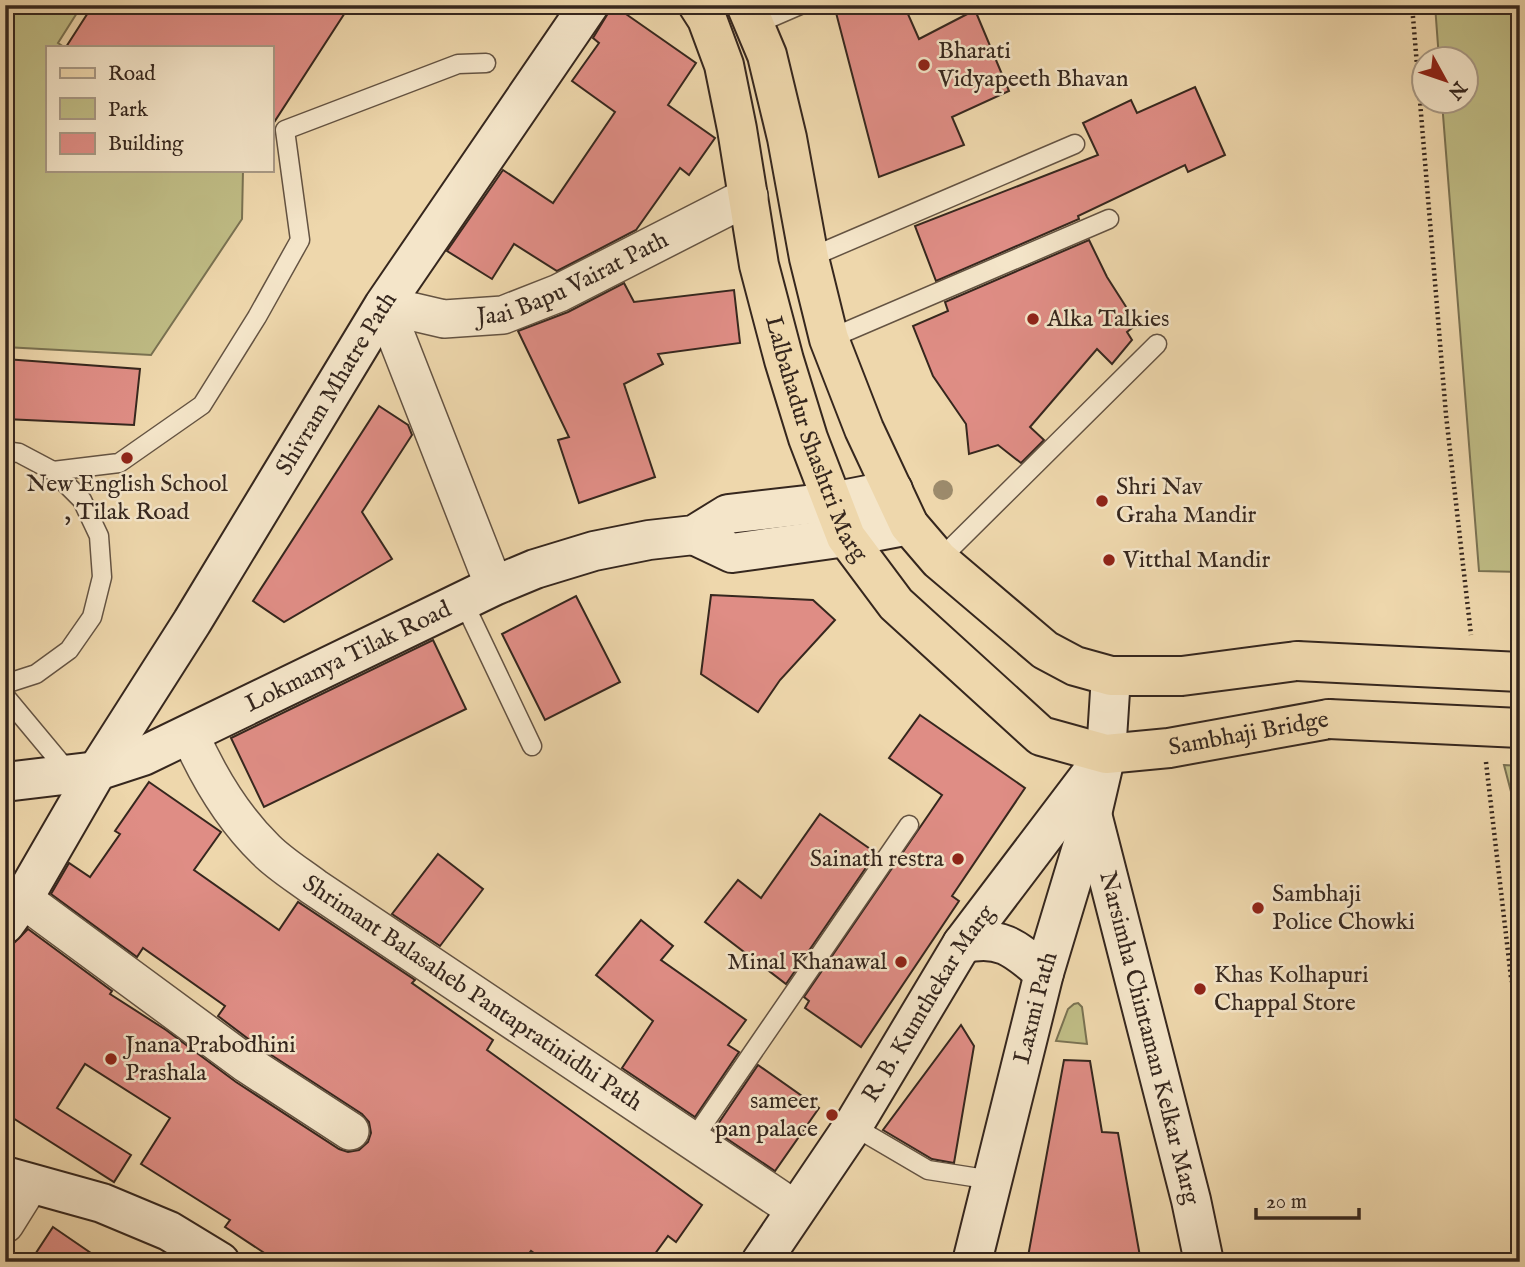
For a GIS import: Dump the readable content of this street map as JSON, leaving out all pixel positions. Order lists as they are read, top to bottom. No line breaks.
{"streets":{"main road":["Lalbahadur Shashtri Marg","Sambhaji Bridge"],"street":["Jaai Bapu Vairat Path","Shivram Mhatre Path","Lokmanya Tilak Road","Shrimant Balasaheb Pantapratinidhi Path","R. B. Kumthekar Marg","Laxmi Path","Narsimha Chintaman Kelkar Marg"]},"crossings":[["Jaai Bapu Vairat Path","Shivram Mhatre Path"],["Jaai Bapu Vairat Path","Lalbahadur Shashtri Marg"],["Shivram Mhatre Path","Lokmanya Tilak Road"],["Lalbahadur Shashtri Marg","Sambhaji Bridge"],["Lalbahadur Shashtri Marg","R. B. Kumthekar Marg"],["Lalbahadur Shashtri Marg","Laxmi Path"],["Lokmanya Tilak Road","Shrimant Balasaheb Pantapratinidhi Path"],["Sambhaji Bridge","R. B. Kumthekar Marg"],["Sambhaji Bridge","Laxmi Path"],["Shrimant Balasaheb Pantapratinidhi Path","R. B. Kumthekar Marg"],["R. B. Kumthekar Marg","Laxmi Path"],["Laxmi Path","Narsimha Chintaman Kelkar Marg"]],"places":["Bharati Vidyapeeth Bhavan","Alka Talkies","New English School , Tilak Road","Shri Nav Graha Mandir","Vitthal Mandir","Sainath restra","Sambhaji Police Chowki","Minal Khanawal","Khas Kolhapuri Chappal Store","Jnana Prabodhini Prashala","sameer pan palace"],"legend":["Road","Park","Building"],"scale_bar":"20 m","north":"bottom right"}
